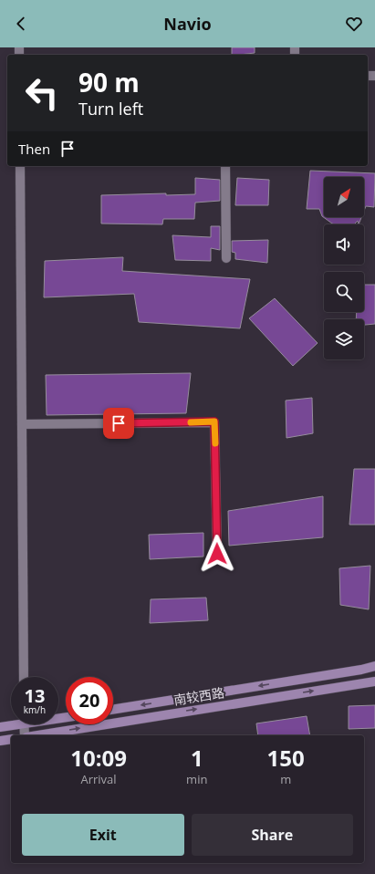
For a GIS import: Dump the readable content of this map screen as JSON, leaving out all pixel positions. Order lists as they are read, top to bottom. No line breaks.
{"streets":{"main road":["南较西路"]},"north":"top right","page":{"header":"Navio","turn":["90 m","Turn left"],"then":"Then","speed":"13 km/h","limit":"20","eta":["10:09","Arrival","1","min","150","m"],"buttons":["Exit","Share"]}}
